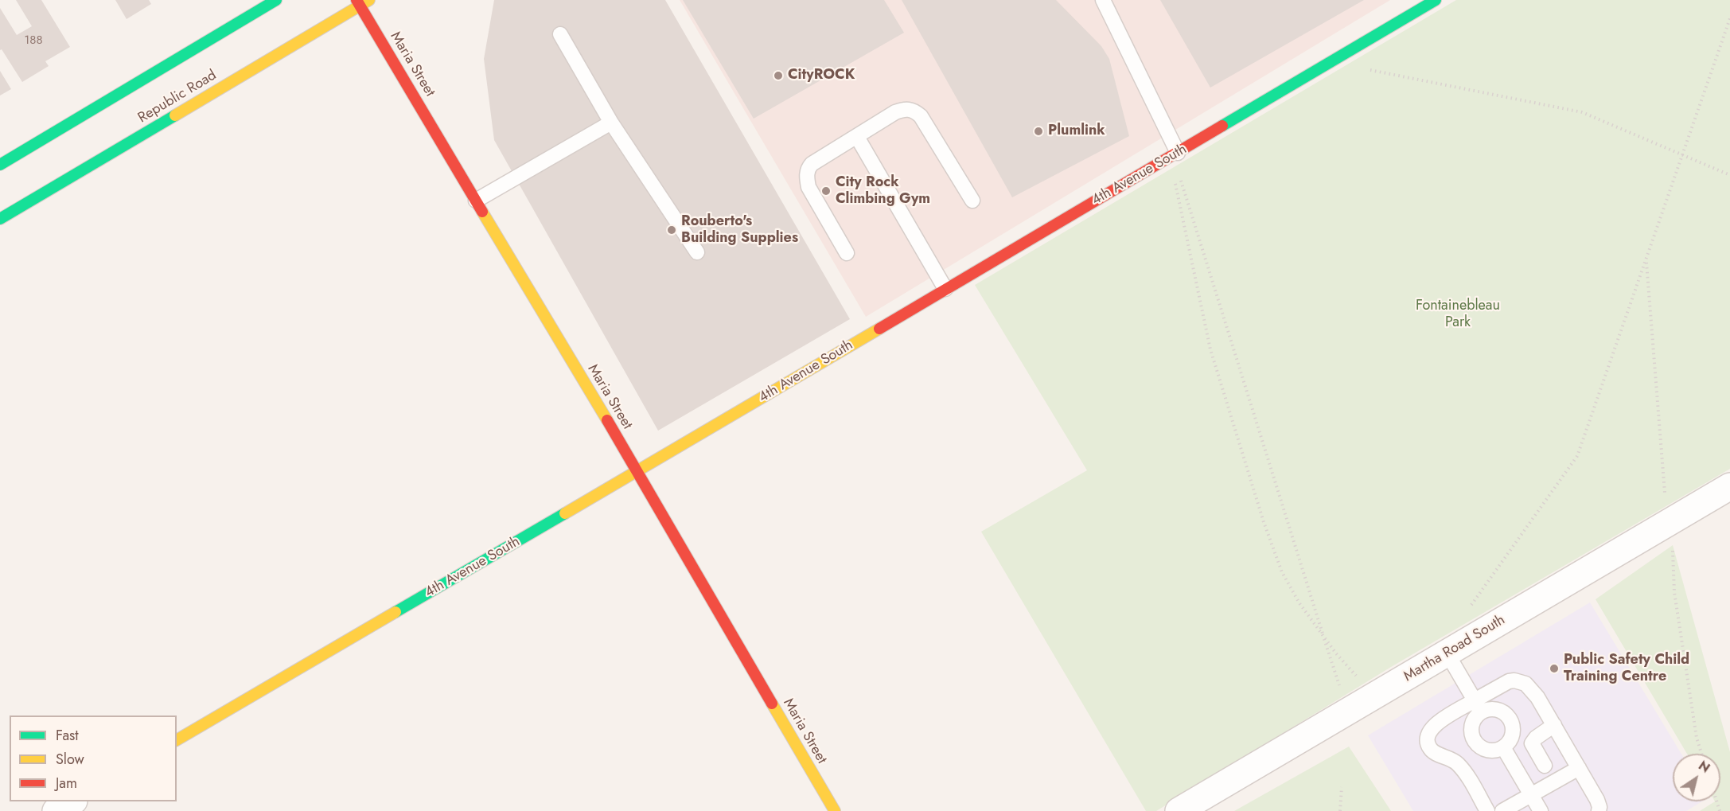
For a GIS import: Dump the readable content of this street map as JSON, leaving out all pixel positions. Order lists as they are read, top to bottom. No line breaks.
{"streets":{"street":["Maria Street","Republic Road","4th Avenue South","Martha Road South"]},"crossings":[["Maria Street","Republic Road"],["Maria Street","4th Avenue South"]],"parks":["Fontainebleau Park"],"places":["CityROCK","Plumlink","City Rock Climbing Gym","Rouberto's Building Supplies","Public Safety Child Training Centre"],"house_numbers":["188"],"legend":["Fast","Slow","Jam"],"north":"top right"}
